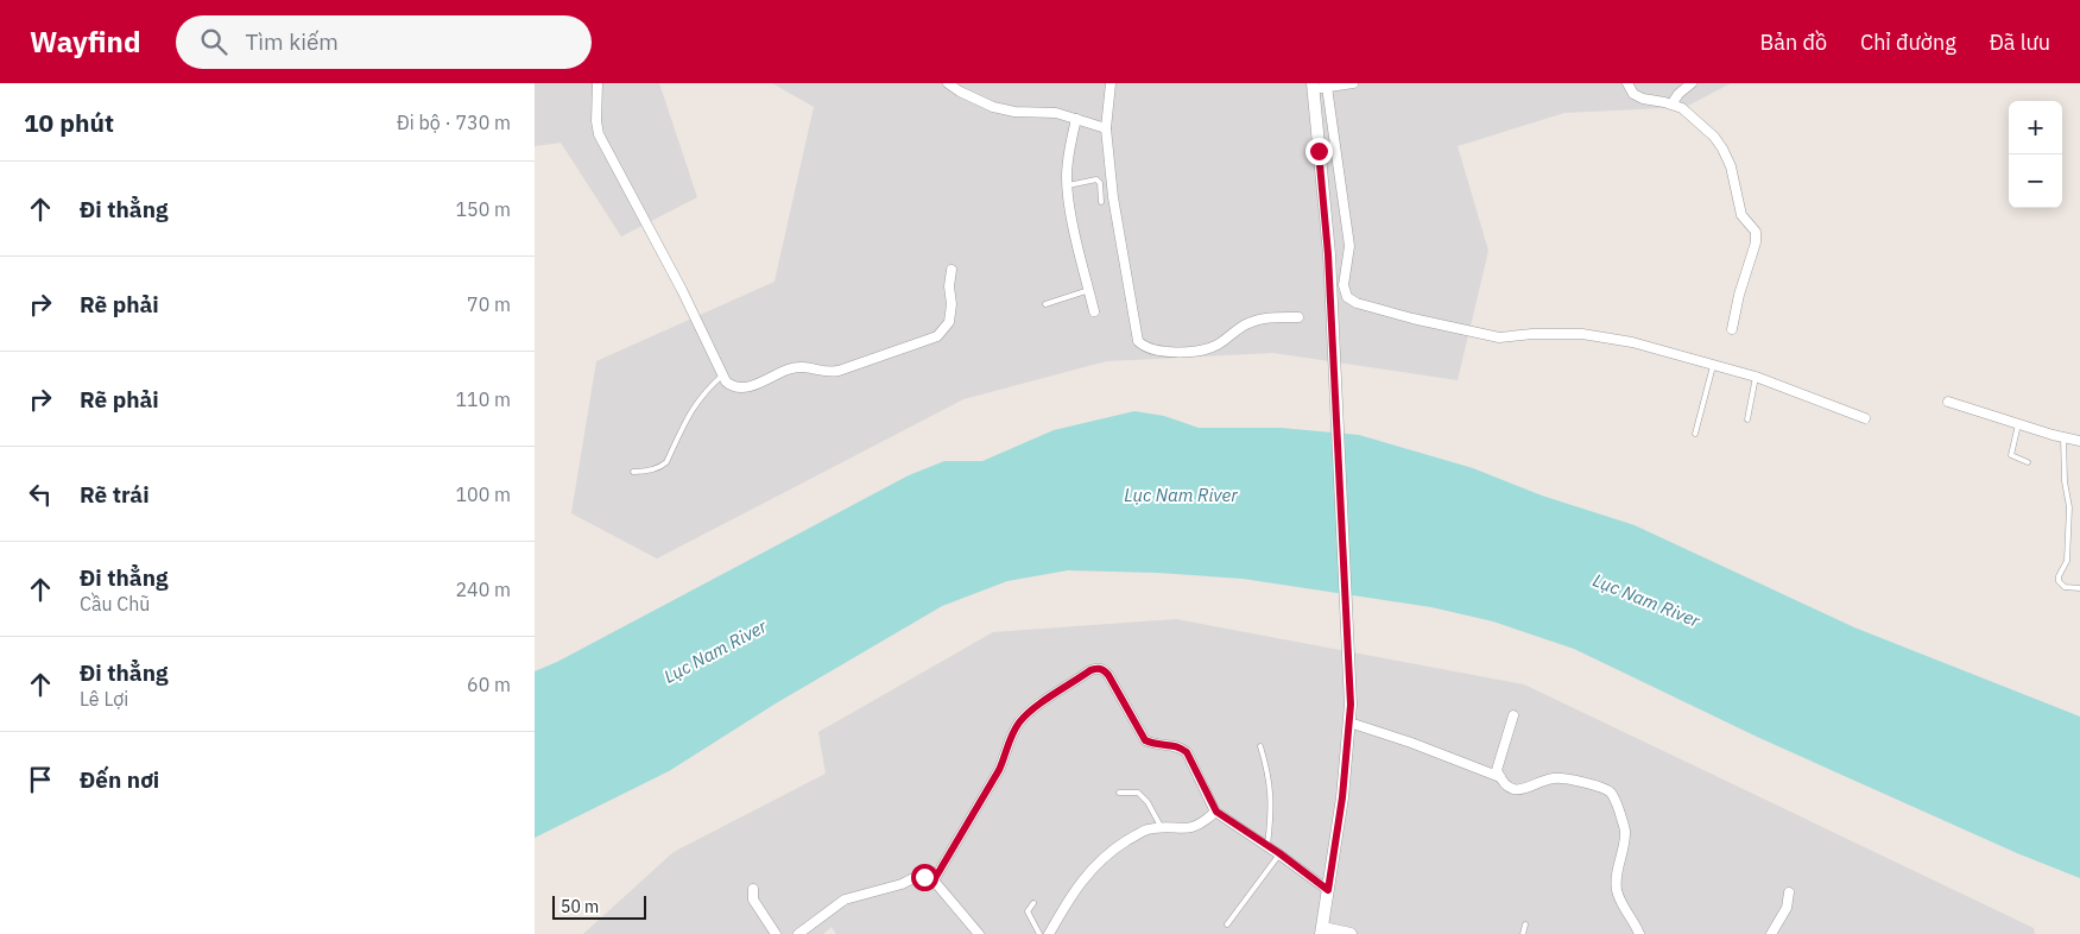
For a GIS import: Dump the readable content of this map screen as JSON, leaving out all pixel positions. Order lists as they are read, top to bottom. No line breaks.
{"water":["Lục Nam River"],"scale_bar":"50 m","page":{"header":"Wayfind","search":"Tìm kiếm","nav":["Bản đồ","Chỉ đường","Đã lưu"],"heading":["10 phút","Đi bộ · 730 m"],"map_buttons":["+","−"],"list":[["Đi thẳng","150 m"],["Rẽ phải","70 m"],["Rẽ phải","110 m"],["Rẽ trái","100 m"],["Đi thẳng","Cầu Chũ","240 m"],["Đi thẳng","Lê Lợi","60 m"],"Đến nơi"],"scale":"50 m"}}
